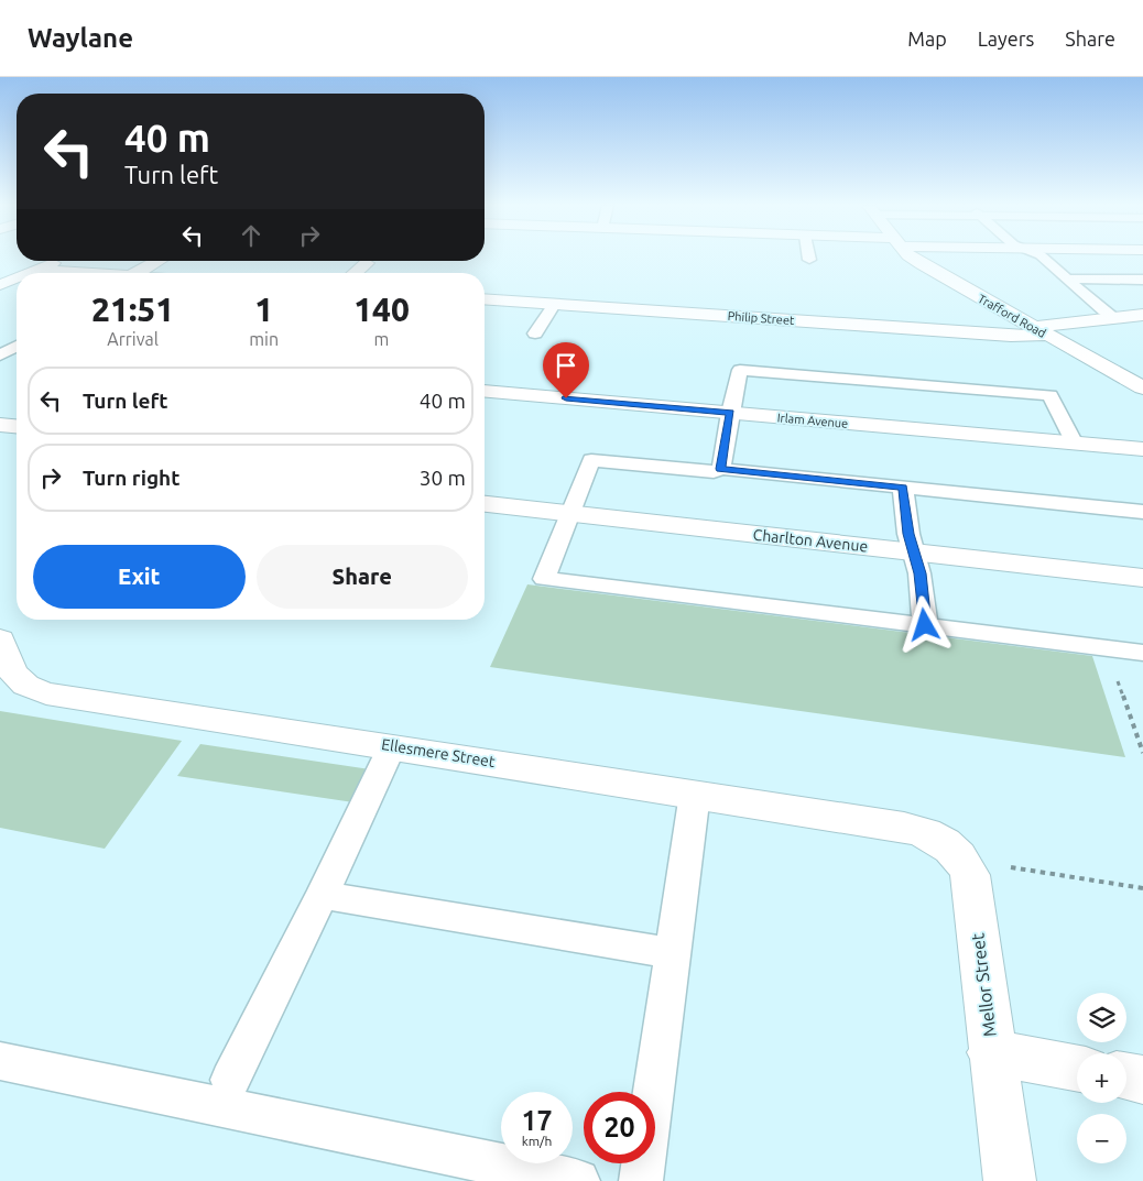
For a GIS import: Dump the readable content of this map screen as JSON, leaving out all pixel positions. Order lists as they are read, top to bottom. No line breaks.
{"streets":{"street":["Trafford Road","Philip Street","Irlam Avenue","Charlton Avenue","Ellesmere Street","Mellor Street"]},"crossings":[["Trafford Road","Philip Street"],["Ellesmere Street","Mellor Street"]],"page":{"header":"Waylane","nav":["Map","Layers","Share"],"turn":["40 m","Turn left"],"eta":["21:51","Arrival","1","min","140","m"],"list":[{"name":"Turn left","value":"40 m"},{"name":"Turn right","value":"30 m"}],"buttons":["Exit","Share"],"map_buttons":["+","−"],"speed":"17 km/h","limit":"20"}}
